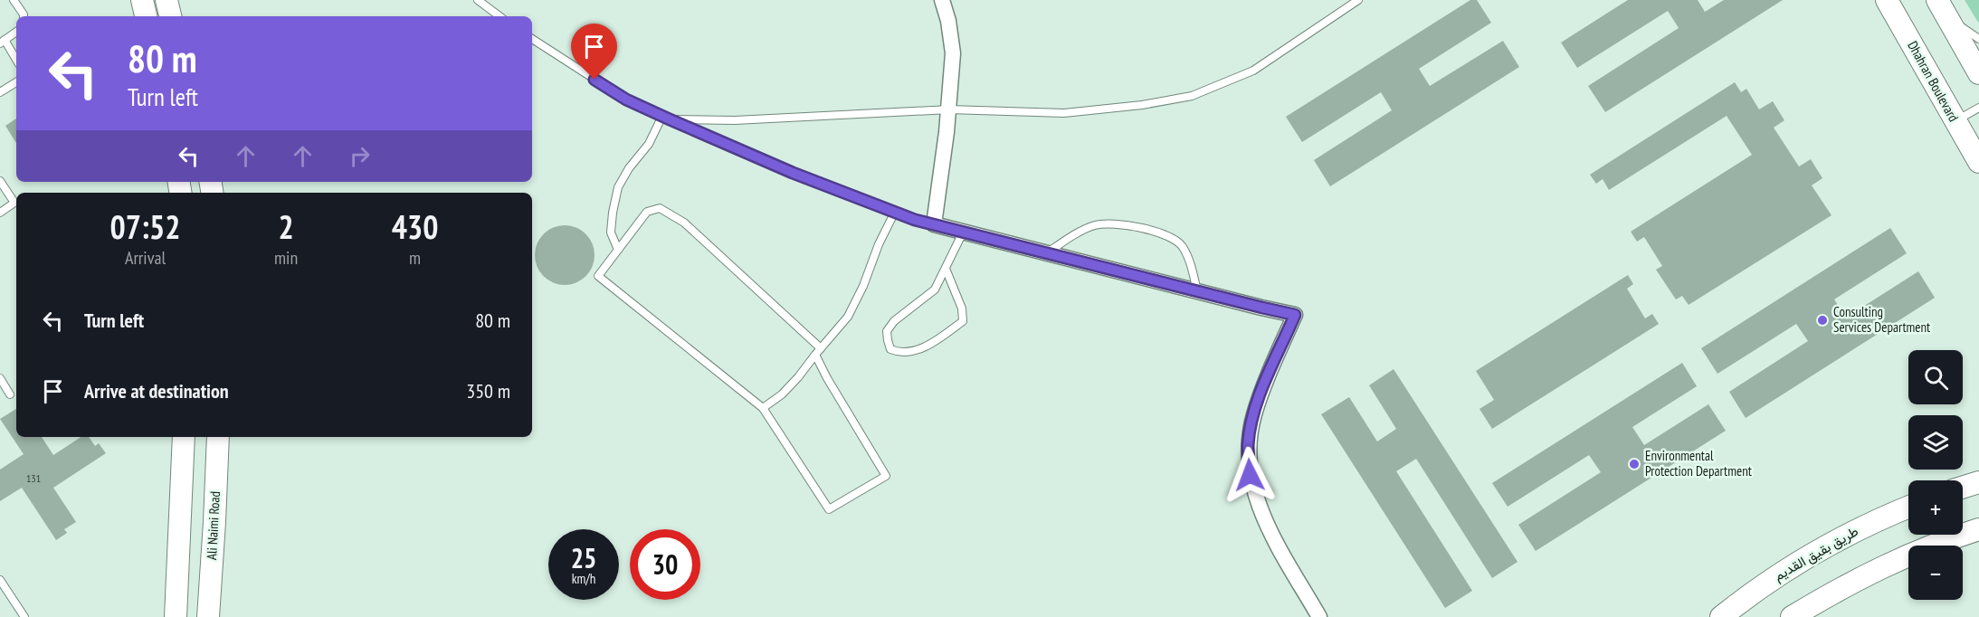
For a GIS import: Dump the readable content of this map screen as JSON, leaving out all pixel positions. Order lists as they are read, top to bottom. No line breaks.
{"streets":{"main road":["Dhahran Boulevard","Ali Naimi Road","طريق بقيق القديم"]},"places":["Consulting Services Department","Environmental Protection Department"],"house_numbers":["131"],"page":{"turn":["80 m","Turn left"],"eta":["07:52","Arrival","2","min","430","m"],"list":[{"name":"Turn left","value":"80 m"},{"name":"Arrive at destination","value":"350 m"}],"map_buttons":["+","−"],"speed":"25 km/h","limit":"30"}}
